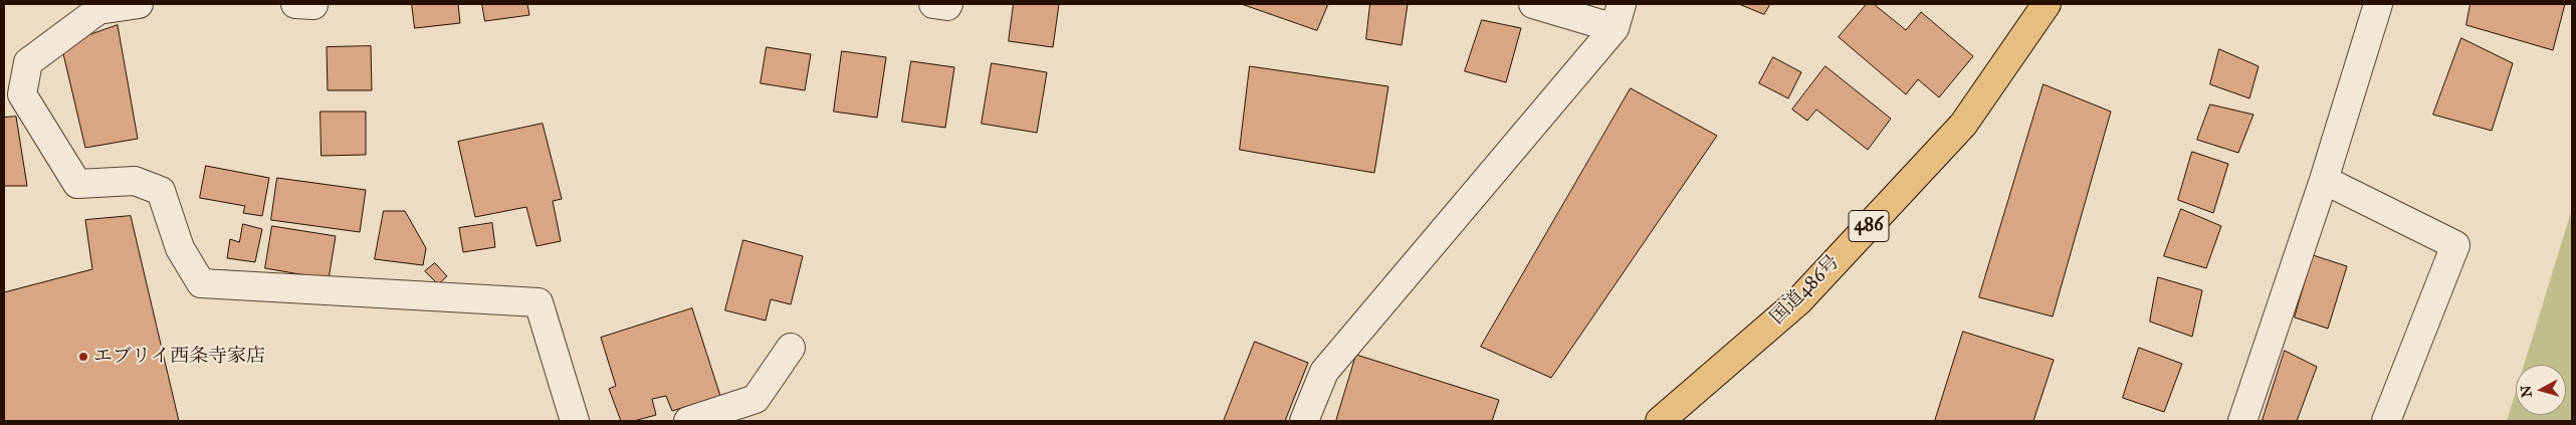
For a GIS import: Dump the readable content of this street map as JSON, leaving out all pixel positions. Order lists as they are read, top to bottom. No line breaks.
{"streets":{"highway":["486","国道486号"]},"places":["エブリイ西条寺家店"],"north":"left"}
